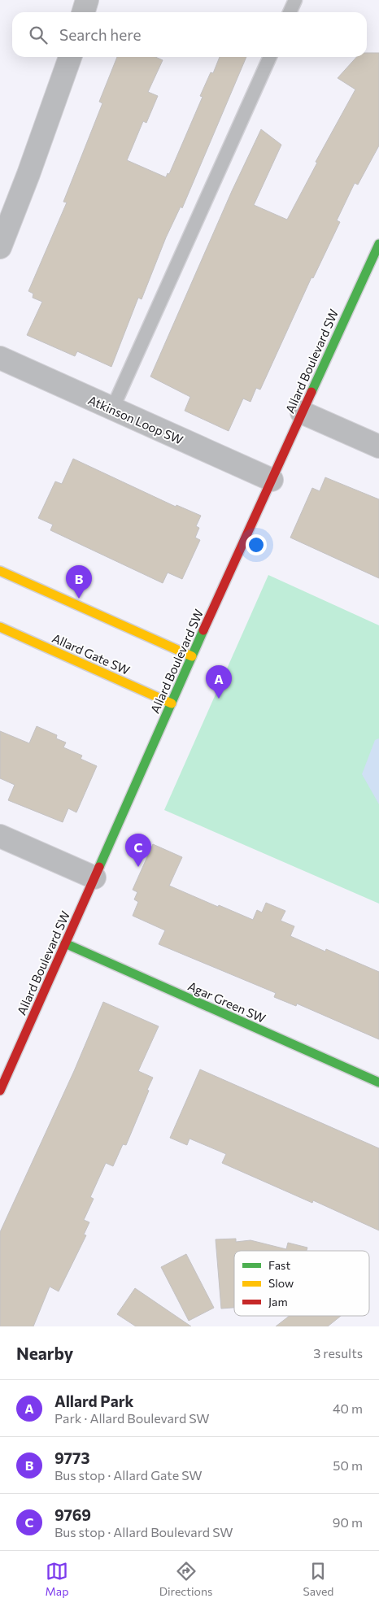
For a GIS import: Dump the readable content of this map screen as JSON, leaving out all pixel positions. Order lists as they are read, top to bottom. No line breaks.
{"streets":{"street":["Allard Boulevard SW","Atkinson Loop SW","Allard Gate SW","Agar Green SW"]},"crossings":[["Allard Boulevard SW","Atkinson Loop SW"],["Allard Boulevard SW","Allard Gate SW"],["Allard Boulevard SW","Agar Green SW"]],"legend":["Fast","Slow","Jam"],"page":{"search":"Search here","pins":["B","A","C"],"heading":["Nearby","3 results"],"list":[{"mark":"A","name":"Allard Park","note":"Park · Allard Boulevard SW","value":"40 m"},{"mark":"B","name":"9773","note":"Bus stop · Allard Gate SW","value":"50 m"},{"mark":"C","name":"9769","note":"Bus stop · Allard Boulevard SW","value":"90 m"}],"nav":["Map","Directions","Saved"]}}
